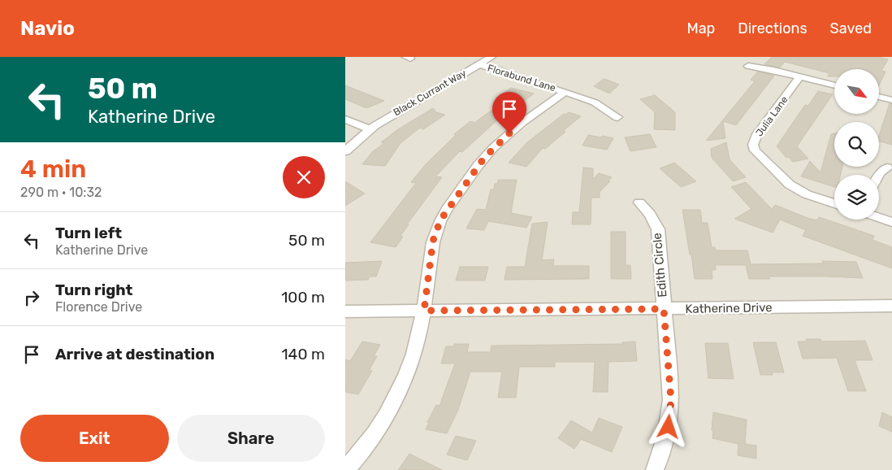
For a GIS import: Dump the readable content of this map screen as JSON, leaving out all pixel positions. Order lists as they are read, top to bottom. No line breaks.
{"streets":{"street":["Florabund Lane","Black Currant Way","Julia Lane","Edith Circle","Katherine Drive"]},"crossings":[["Florabund Lane","Black Currant Way"],["Edith Circle","Katherine Drive"]],"north":"bottom right","page":{"header":"Navio","nav":["Map","Directions","Saved"],"turn":["50 m","Katherine Drive"],"heading":["4 min","290 m · 10:32"],"list":[{"name":"Turn left","note":"Katherine Drive","value":"50 m"},{"name":"Turn right","note":"Florence Drive","value":"100 m"},{"name":"Arrive at destination","value":"140 m"}],"buttons":["Exit","Share"]}}
